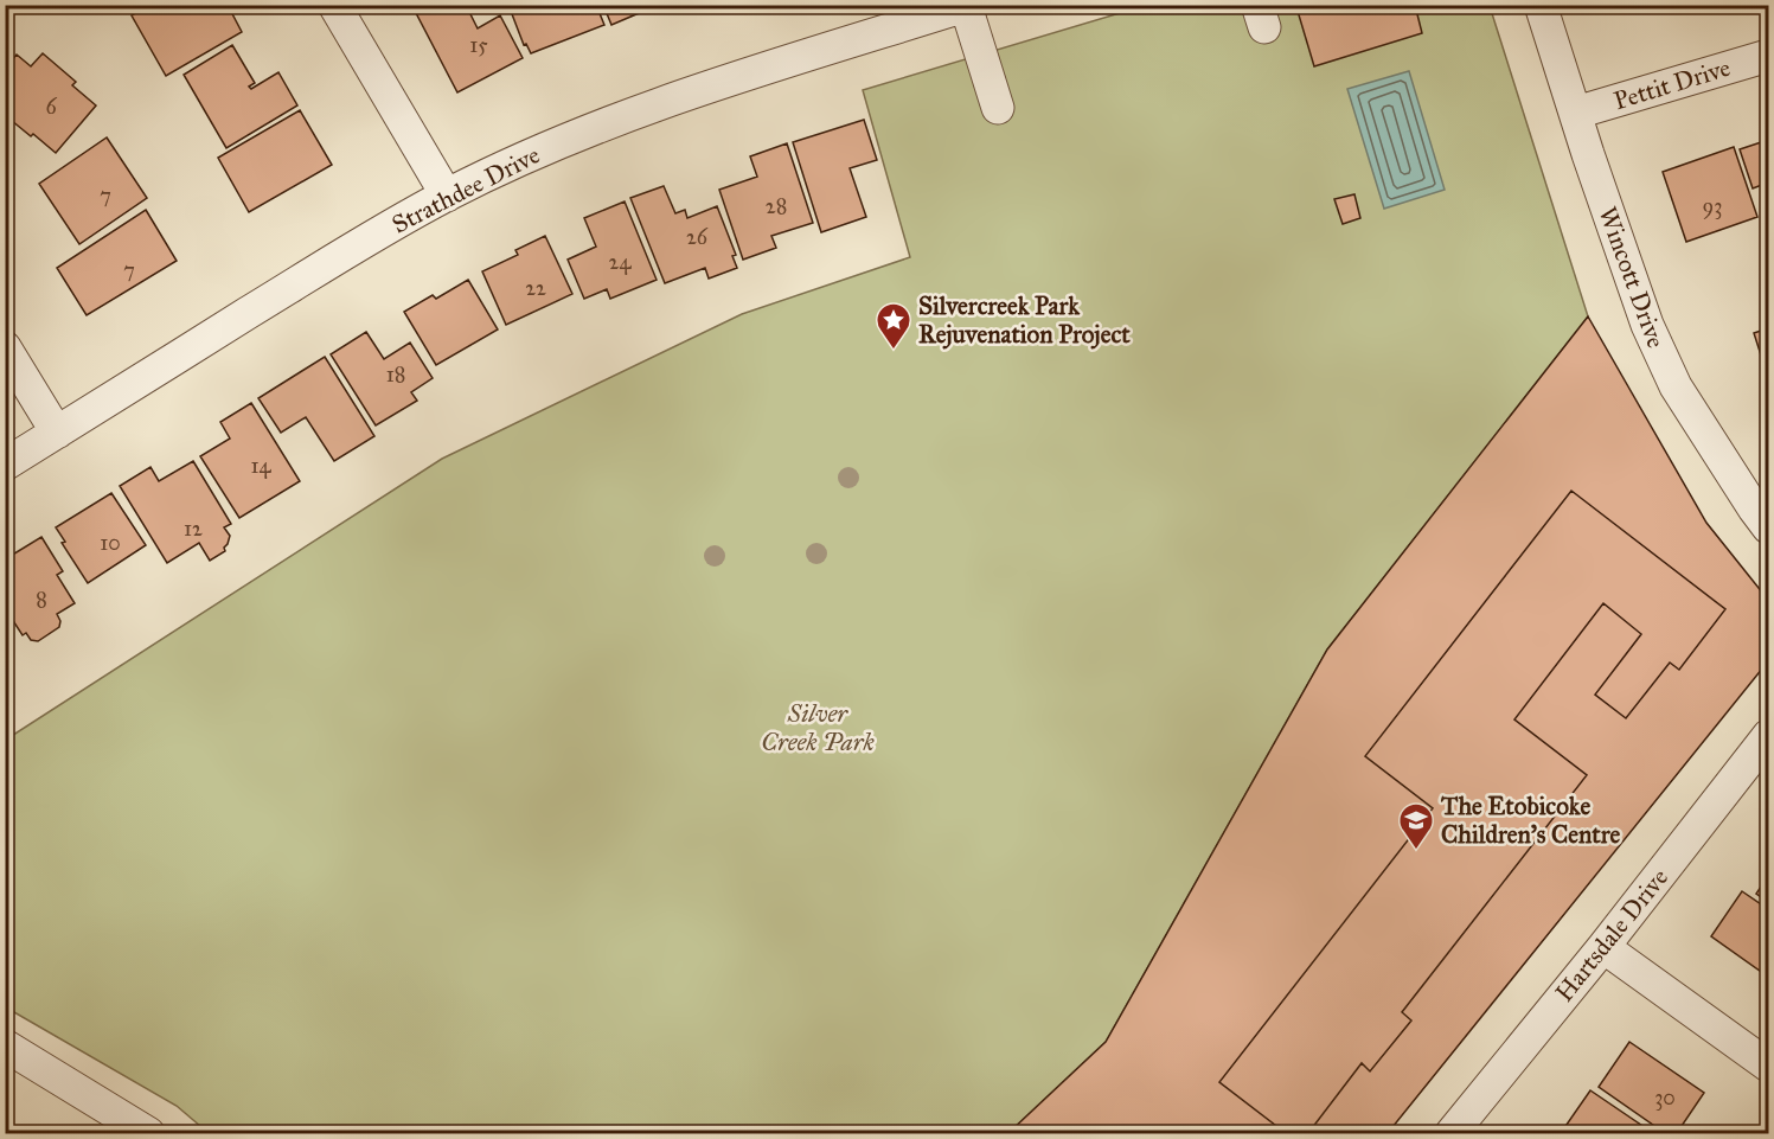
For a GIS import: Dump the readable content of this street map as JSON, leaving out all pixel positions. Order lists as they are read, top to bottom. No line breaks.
{"streets":{"street":["Pettit Drive","Strathdee Drive","Wincott Drive","Hartsdale Drive"]},"crossings":[["Pettit Drive","Wincott Drive"]],"parks":["Silver Creek Park"],"places":{"place":["Silvercreek Park Rejuvenation Project"],"school or university":["The Etobicoke Children's Centre"]},"house_numbers":["15","6","7","28","93","26","24","7","22","18","14","12","10","8","30"]}
